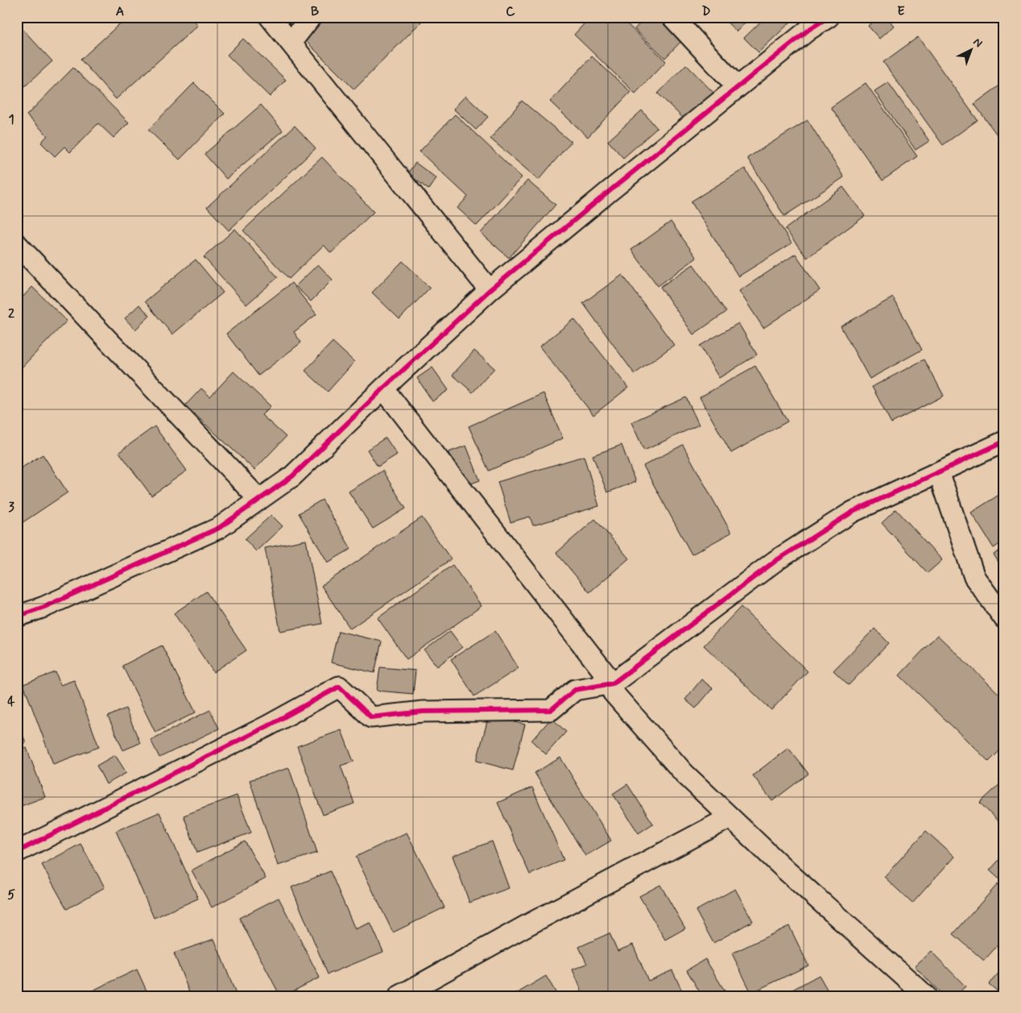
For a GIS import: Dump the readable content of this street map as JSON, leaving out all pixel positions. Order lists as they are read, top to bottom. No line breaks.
{"north":"top right","grid":{"columns":["A","B","C","D","E"],"rows":["1","2","3","4","5"]}}
